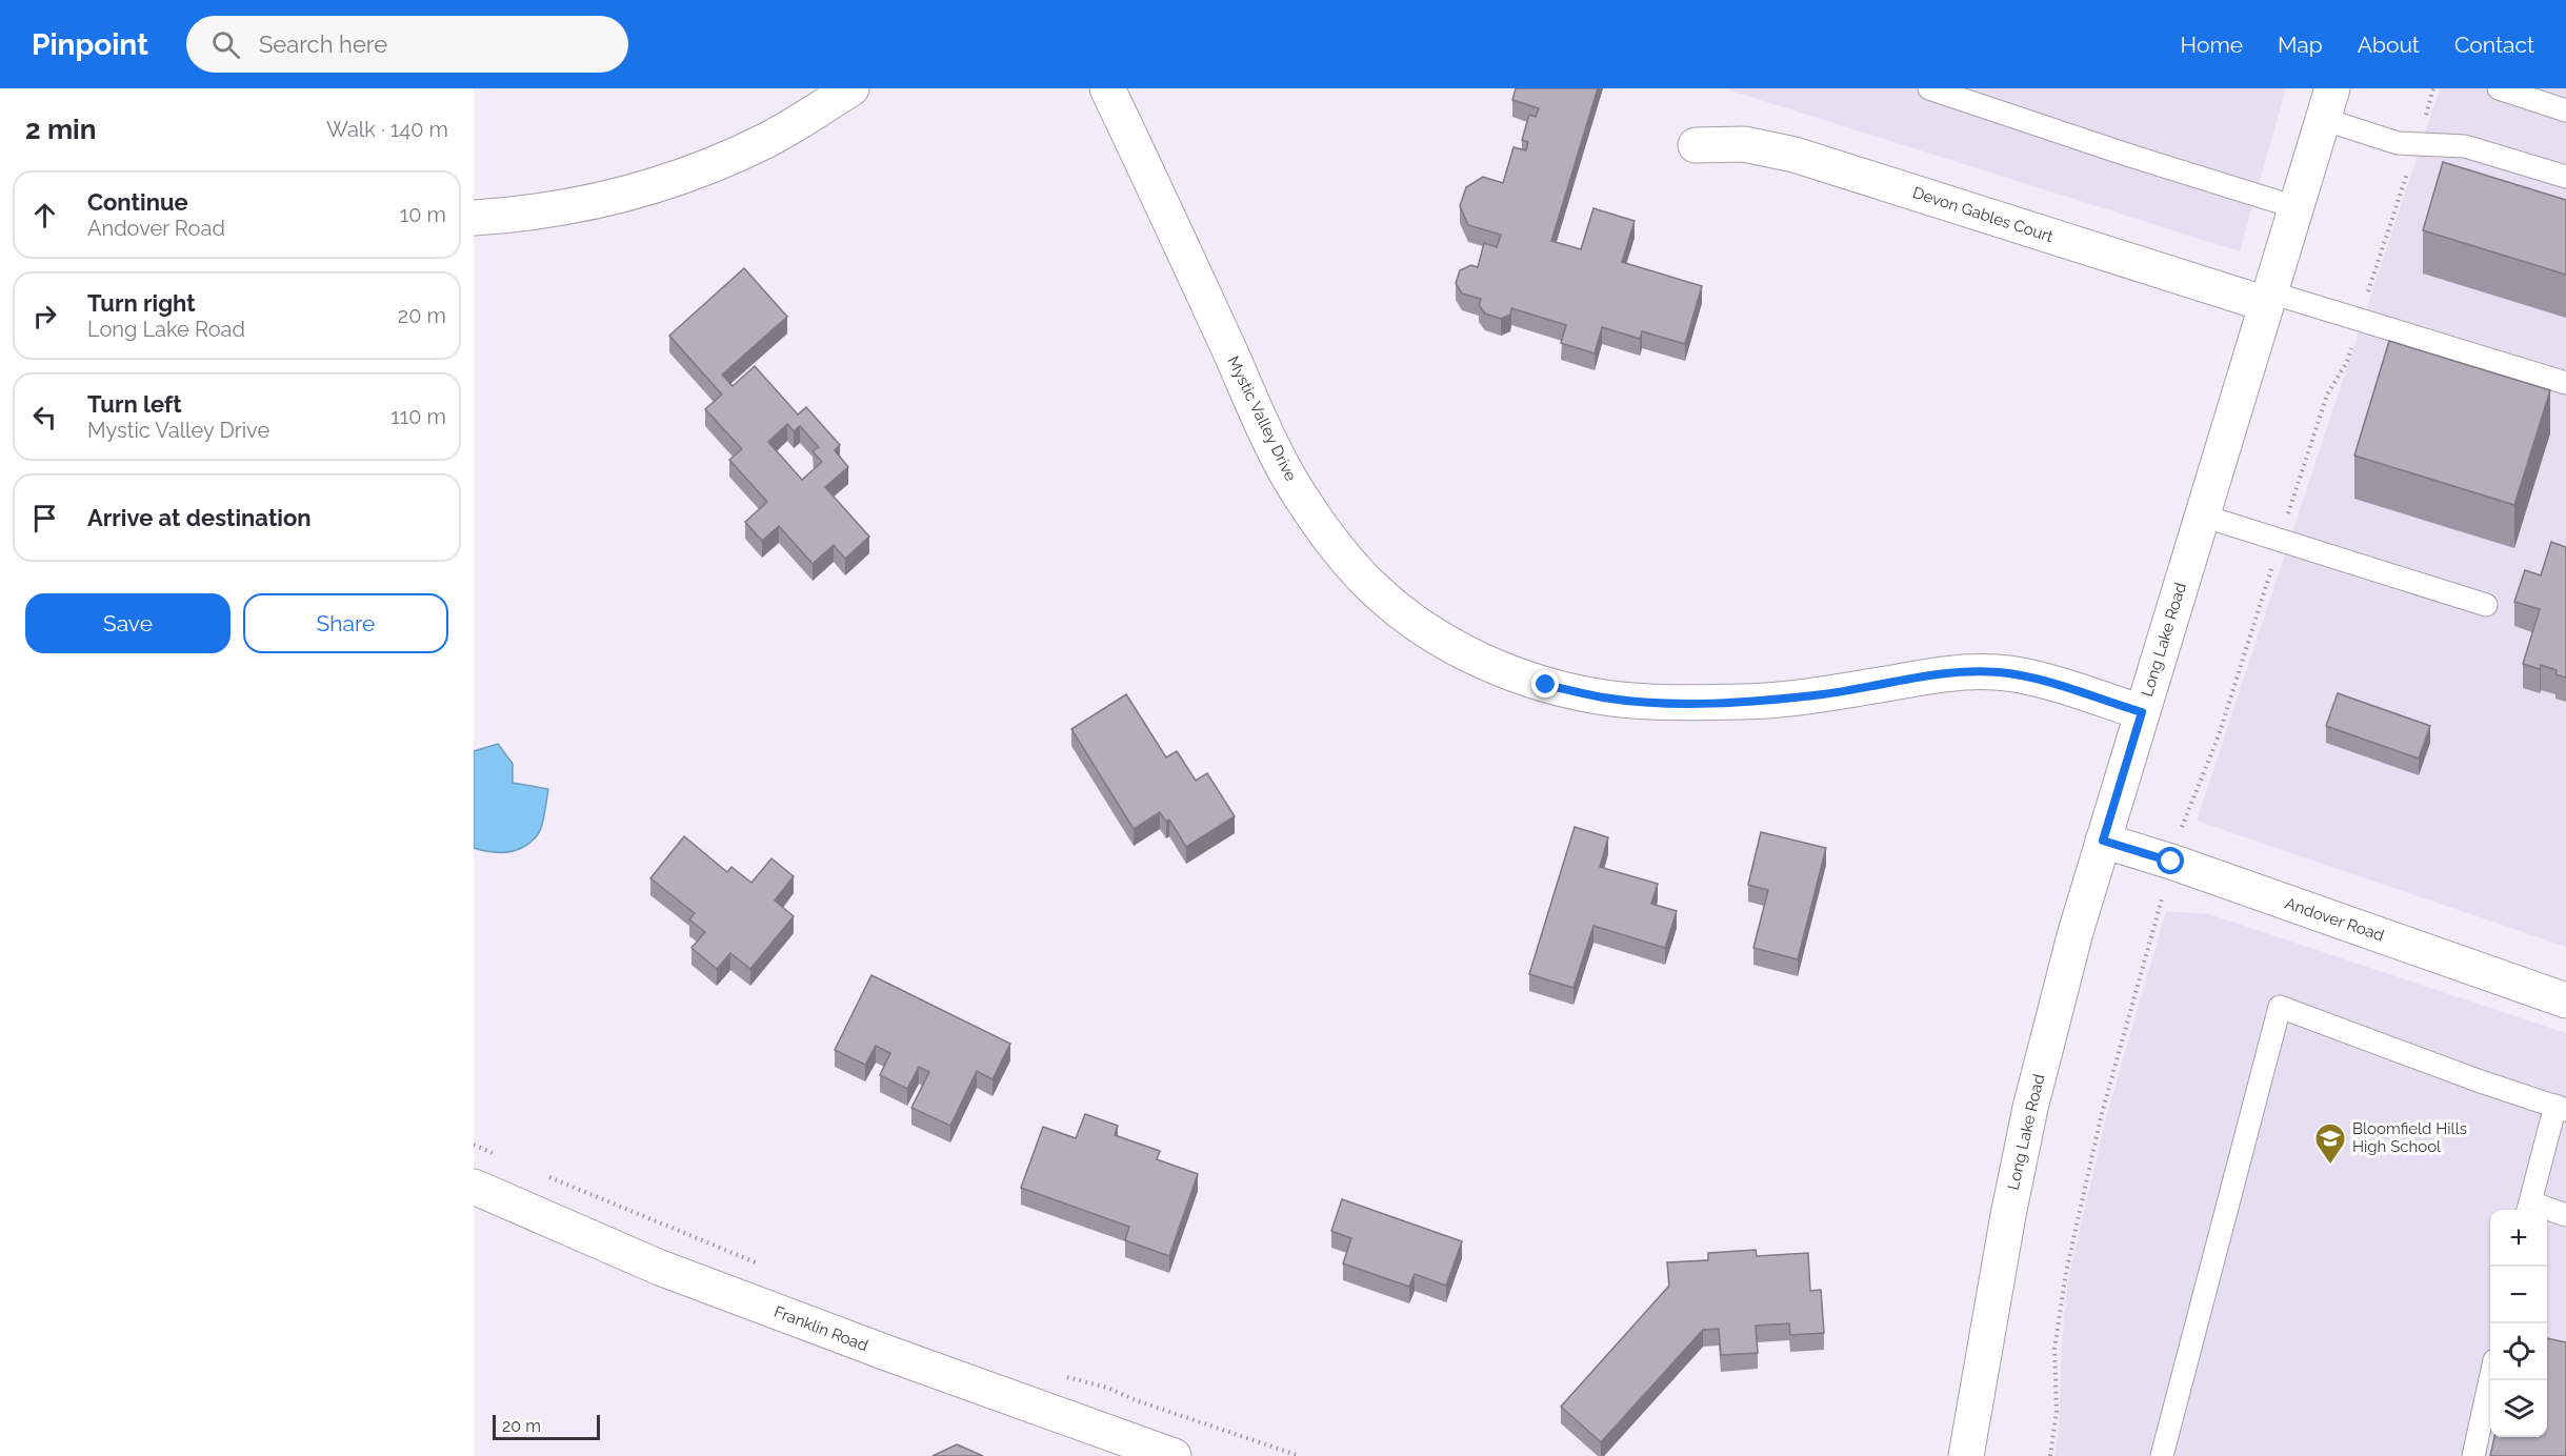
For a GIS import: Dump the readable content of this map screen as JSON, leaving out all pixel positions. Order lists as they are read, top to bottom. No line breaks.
{"streets":{"street":["Devon Gables Court","Mystic Valley Drive","Long Lake Road","Andover Road","Franklin Road"]},"crossings":[["Devon Gables Court","Long Lake Road"],["Mystic Valley Drive","Long Lake Road"],["Long Lake Road","Andover Road"]],"places":{"school or university":["Bloomfield Hills High School"]},"scale_bar":"20 m","page":{"header":"Pinpoint","search":"Search here","nav":["Home","Map","About","Contact"],"heading":["2 min","Walk · 140 m"],"list":[["Continue","Andover Road","10 m"],["Turn right","Long Lake Road","20 m"],["Turn left","Mystic Valley Drive","110 m"],"Arrive at destination"],"buttons":["Save","Share"],"map_buttons":["+","−"],"scale":"20 m"}}
